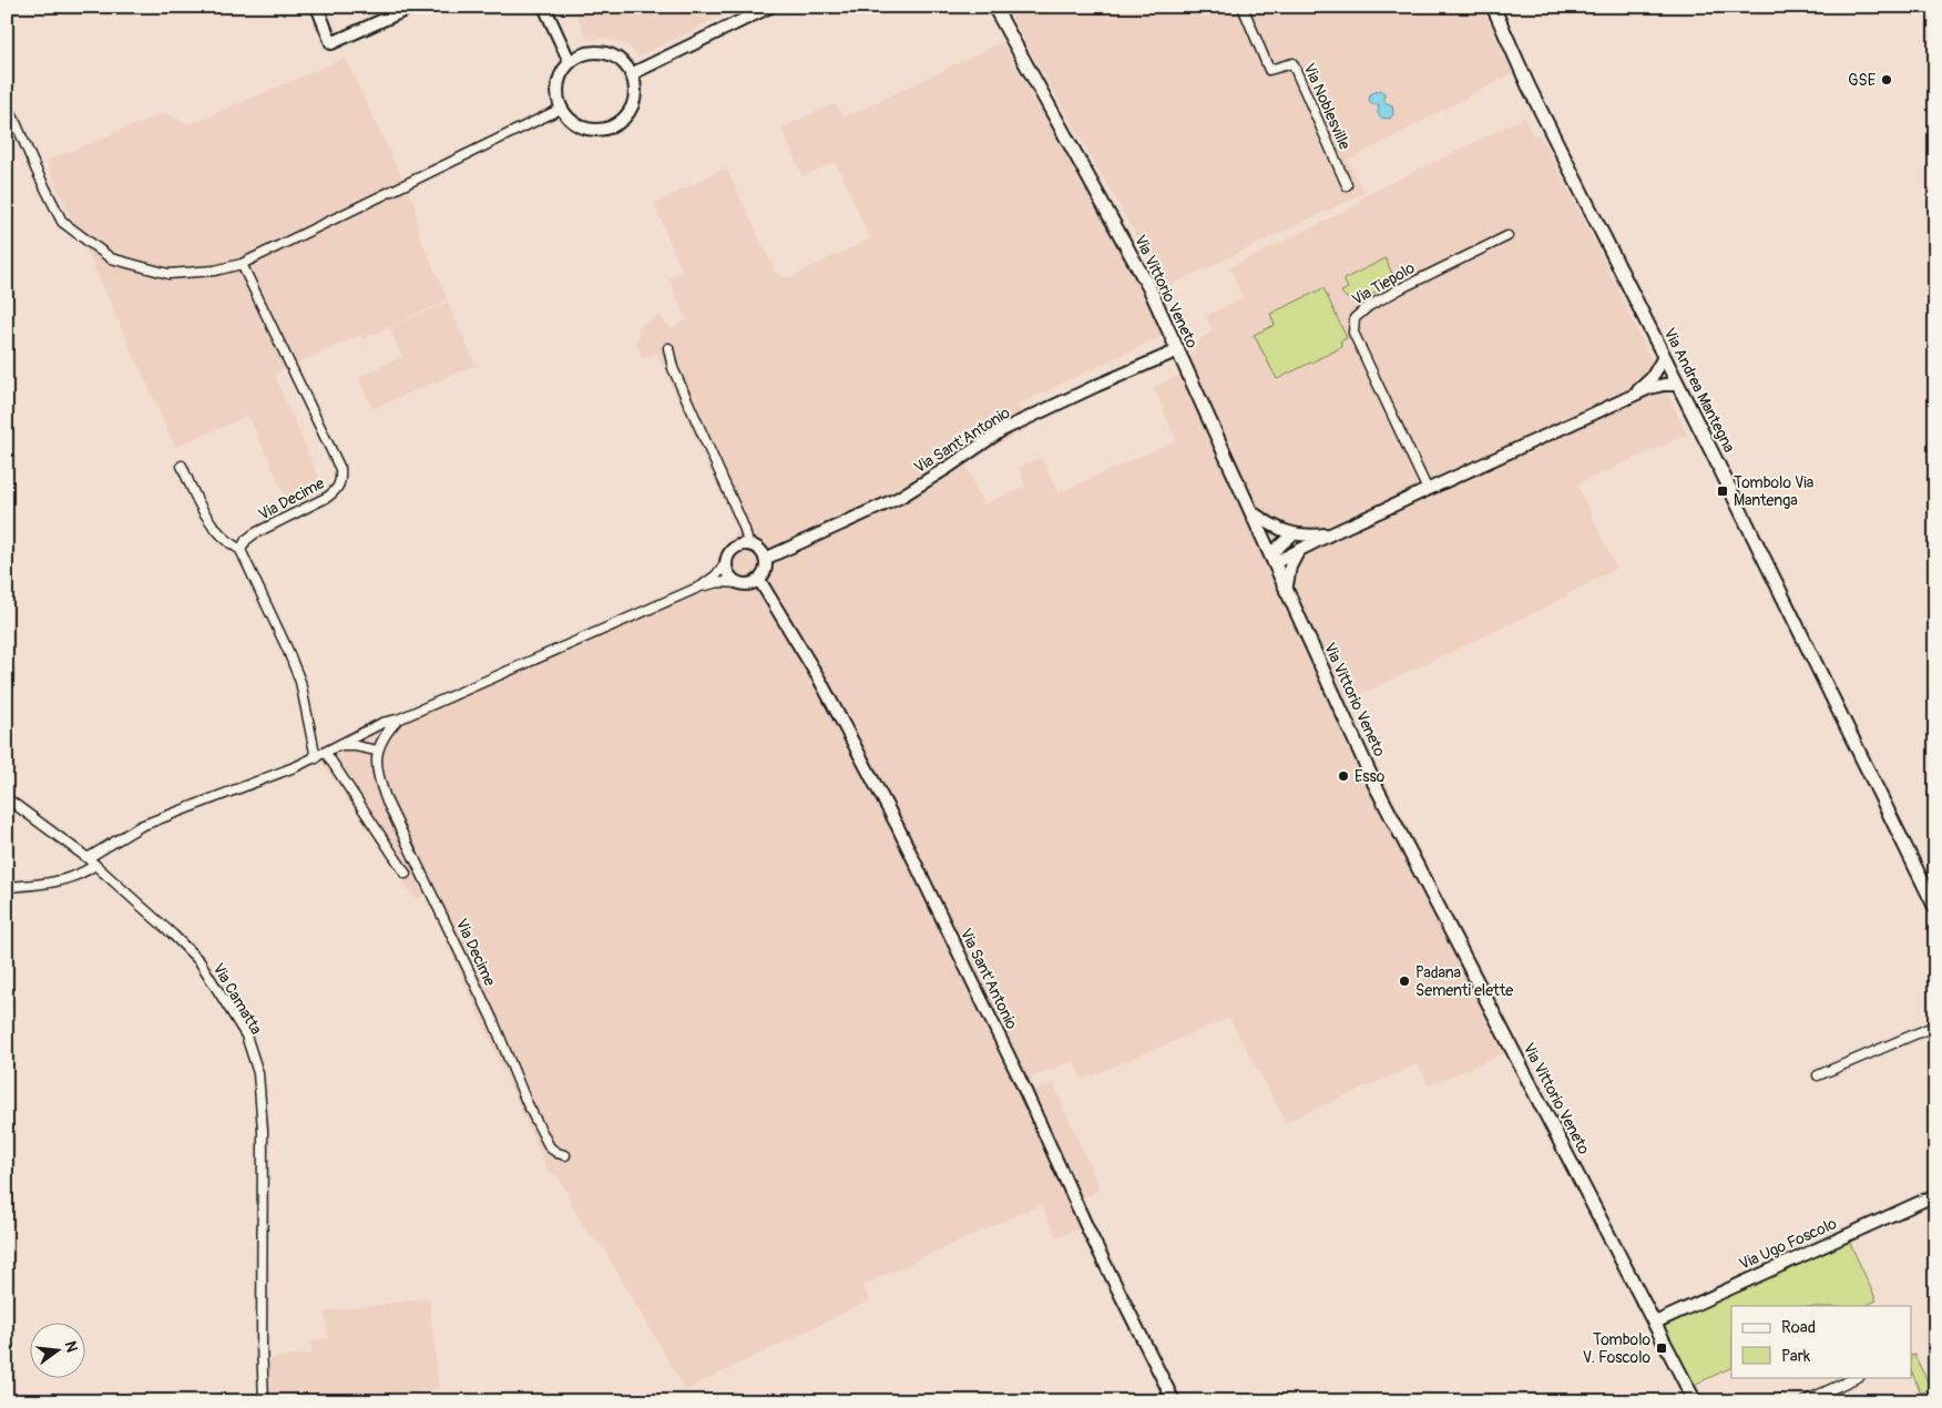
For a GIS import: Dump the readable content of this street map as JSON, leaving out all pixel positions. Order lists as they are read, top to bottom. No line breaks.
{"streets":{"main road":["Via Vittorio Veneto","Via Andrea Mantegna"],"street":["Via Noblesville","Via Tiepolo","Via Sant'Antonio","Via Decime","Via Camatta","Via Ugo Foscolo"]},"crossings":[["Via Vittorio Veneto","Via Sant'Antonio"],["Via Vittorio Veneto","Via Ugo Foscolo"],["Via Sant'Antonio","Via Decime"],["Via Decime","Via Camatta"]],"places":{"other":["GSE","Esso","Padana Sementi elette"],"transit":["Tombolo Via Mantenga","Tombolo V. Foscolo"]},"legend":["Road","Park"],"north":"right"}
